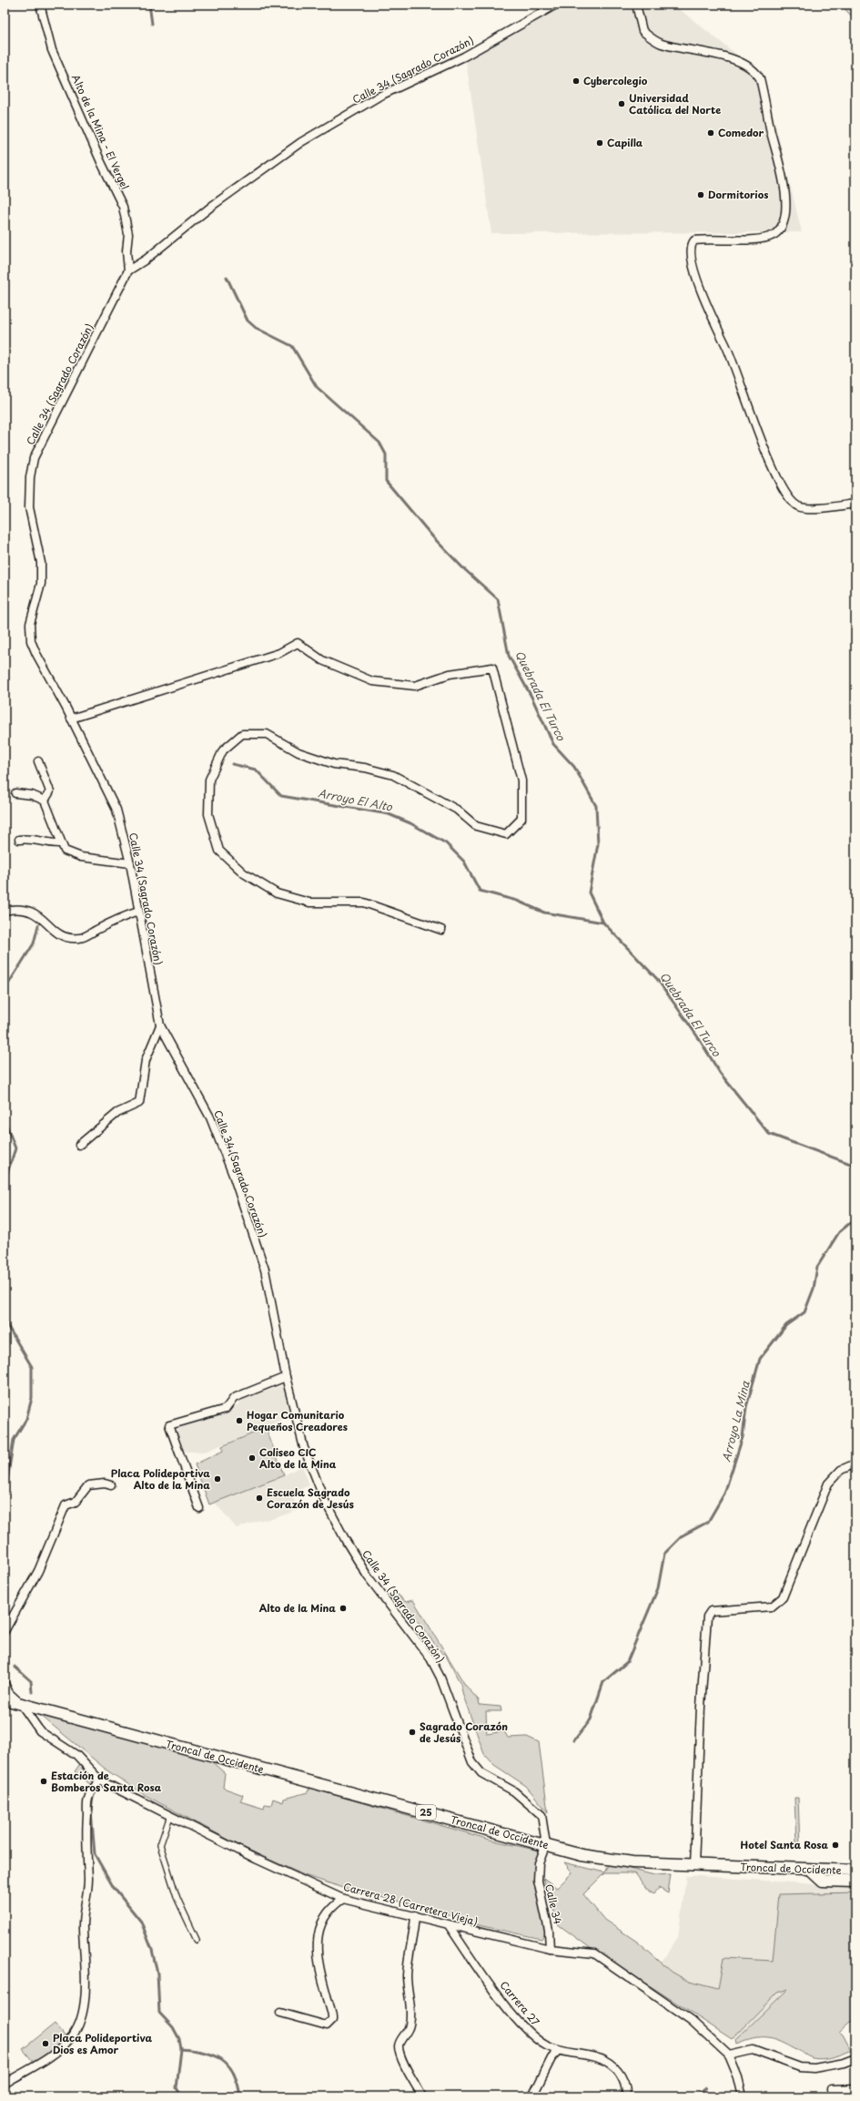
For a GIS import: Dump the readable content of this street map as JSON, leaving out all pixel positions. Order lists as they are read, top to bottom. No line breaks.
{"streets":{"main road":["Troncal de Occidente","25"],"street":["Calle 34 (Sagrado Corazón)","Alto de la Mina - El Vergel","Carrera 28 (Carretera Vieja)","Calle 34","Carrera 27"]},"crossings":[["Calle 34 (Sagrado Corazón)","Alto de la Mina - El Vergel"],["Calle 34 (Sagrado Corazón)","Troncal de Occidente"],["Calle 34 (Sagrado Corazón)","Calle 34"],["Troncal de Occidente","Carrera 28 (Carretera Vieja)"],["Troncal de Occidente","Calle 34"],["Carrera 28 (Carretera Vieja)","Calle 34"],["Carrera 28 (Carretera Vieja)","Carrera 27"]],"water":["Quebrada El Turco","Arroyo El Alto","Arroyo La Mina"],"places":["Cybercolegio","Universidad Católica del Norte","Comedor","Capilla","Dormitorios","Hogar Comunitario Pequeños Creadores","Coliseo CIC Alto de la Mina","Placa Polideportiva Alto de la Mina","Escuela Sagrado Corazón de Jesús","Alto de la Mina","Sagrado Corazón de Jesús","Estación de Bomberos Santa Rosa","Hotel Santa Rosa","Placa Polideportiva Dios es Amor"]}
